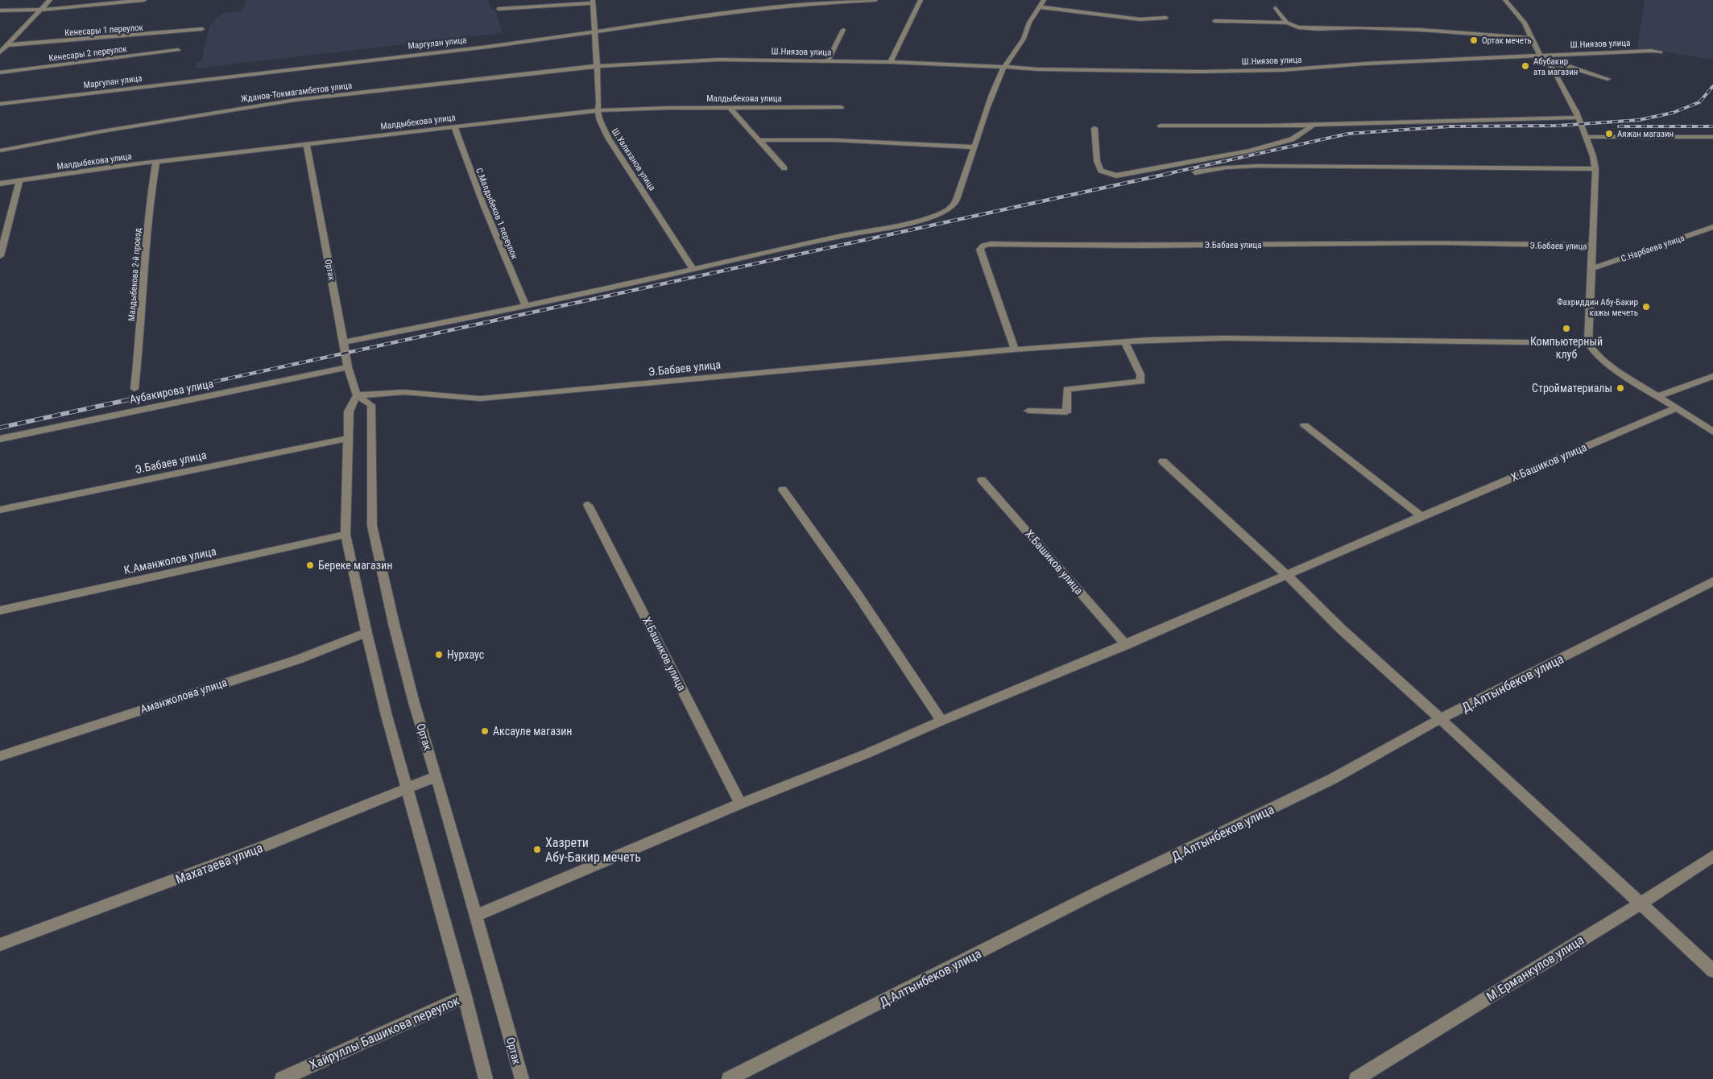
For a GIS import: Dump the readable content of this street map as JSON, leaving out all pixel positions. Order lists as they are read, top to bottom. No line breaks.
{"streets":{"street":["Кенесары 1 переулок","Маргулан улица","Ш.Ниязов улица","Кенесары 2 переулок","Жданов-Токмагамбетов улица","Малдыбекова улица","Ш.Уалиханов улица","С.Малдыбеков 1 переулок","Э.Бабаев улица","С.Нарбаева улица","Ортак","Малдыбекова 2-й проезд","Аубакирова улица","Х.Башиков улица","К.Аманжолов улица","Д.Алтынбеков улица","Аманжолова улица","Махатаева улица","М.Ерманкулов улица","Хайруллы Башикова переулок"]},"crossings":[["Маргулан улица","Ш.Уалиханов улица"],["Ш.Ниязов улица","Жданов-Токмагамбетов улица"],["Ш.Ниязов улица","Ш.Уалиханов улица"],["Жданов-Токмагамбетов улица","Ш.Уалиханов улица"],["Малдыбекова улица","Ш.Уалиханов улица"],["Малдыбекова улица","С.Малдыбеков 1 переулок"],["Малдыбекова улица","Ортак"],["Малдыбекова улица","Малдыбекова 2-й проезд"],["Э.Бабаев улица","Ортак"],["Ортак","Аубакирова улица"],["Ортак","Х.Башиков улица"],["Ортак","Махатаева улица"]],"places":["Ортак мечеть","Абубакир ата магазин","Аяжан магазин","Фахриддин Абу-Бакир кажы мечеть","Компьютерный клуб","Стройматериалы","Береке магазин","Нурхаус","Аксауле магазин","Хазрети Абу-Бакир мечеть"]}
